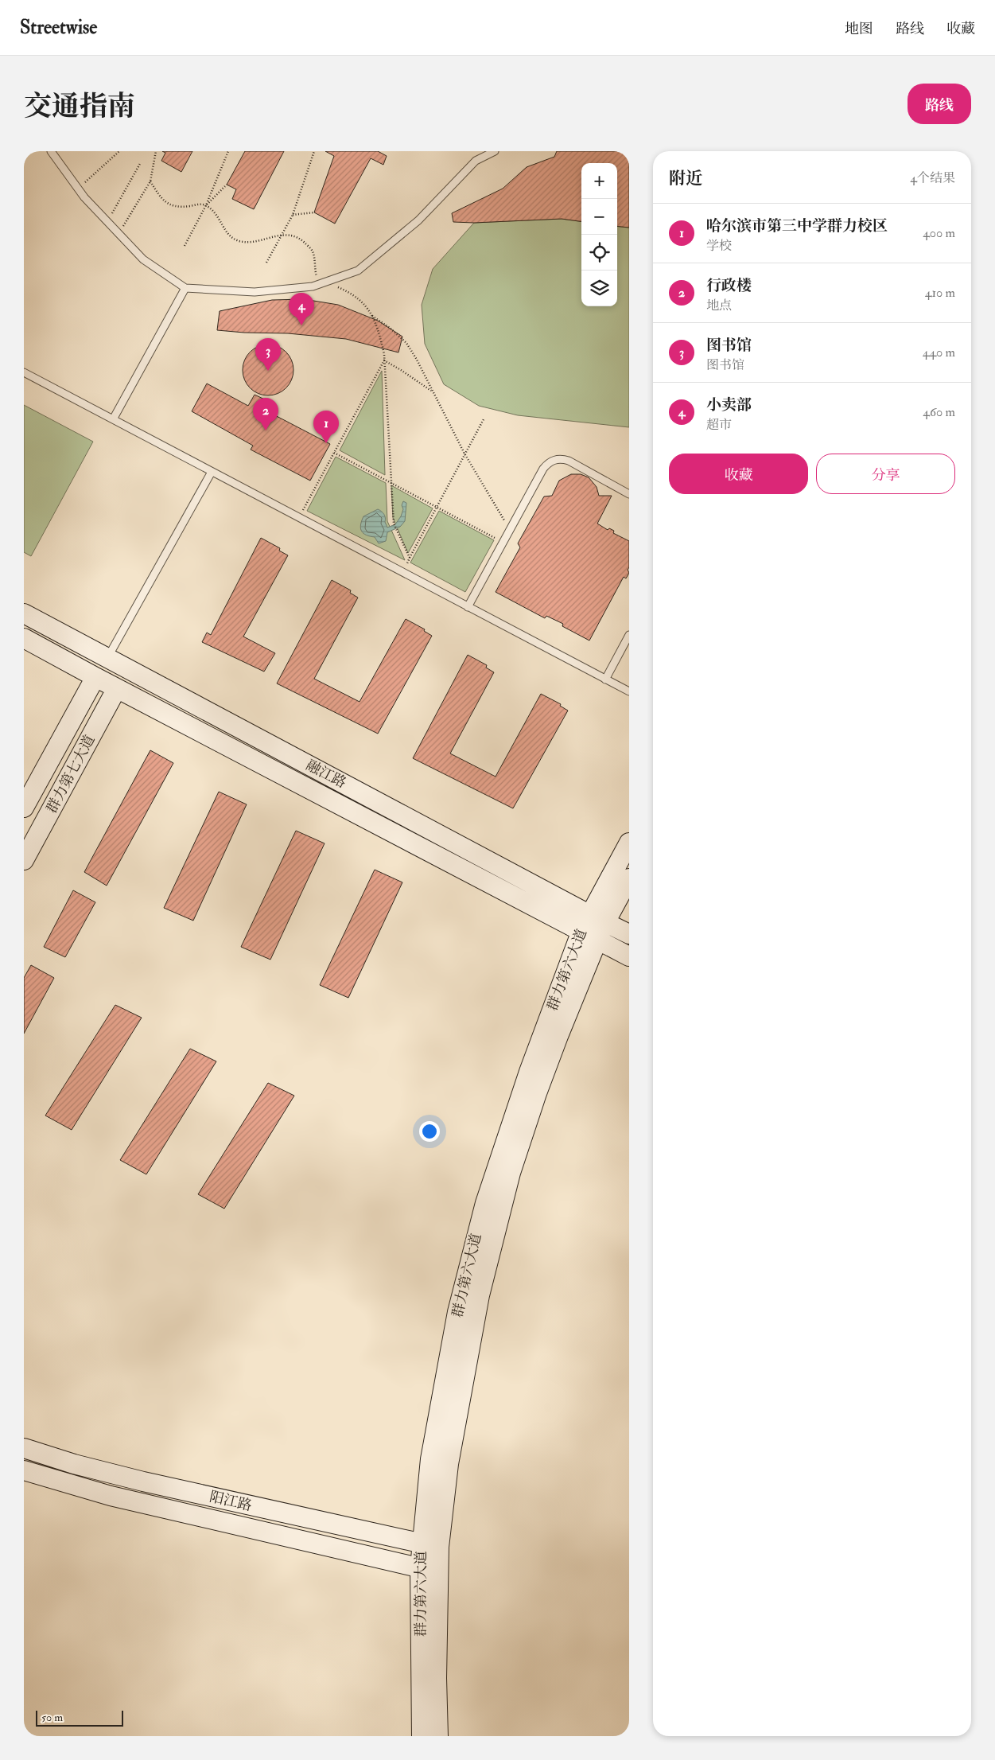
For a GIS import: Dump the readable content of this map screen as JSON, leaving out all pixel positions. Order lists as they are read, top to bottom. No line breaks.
{"streets":{"main road":["群力第七大道","融江路","群力第六大道","阳江路"]},"crossings":[["群力第七大道","融江路"],["融江路","群力第六大道"],["群力第六大道","阳江路"]],"scale_bar":"50 m","page":{"header":"Streetwise","nav":["地图","路线","收藏"],"title":"交通指南","buttons":["路线",["收藏","分享"]],"heading":["附近","4个结果"],"map_buttons":["+","−"],"list":[{"mark":"1","name":"哈尔滨市第三中学群力校区","note":"学校","value":"400 m"},{"mark":"2","name":"行政楼","note":"地点","value":"410 m"},{"mark":"3","name":"图书馆","note":"图书馆","value":"440 m"},{"mark":"4","name":"小卖部","note":"超市","value":"460 m"}],"pins":["4","3","2","1"],"scale":"50 m"}}
